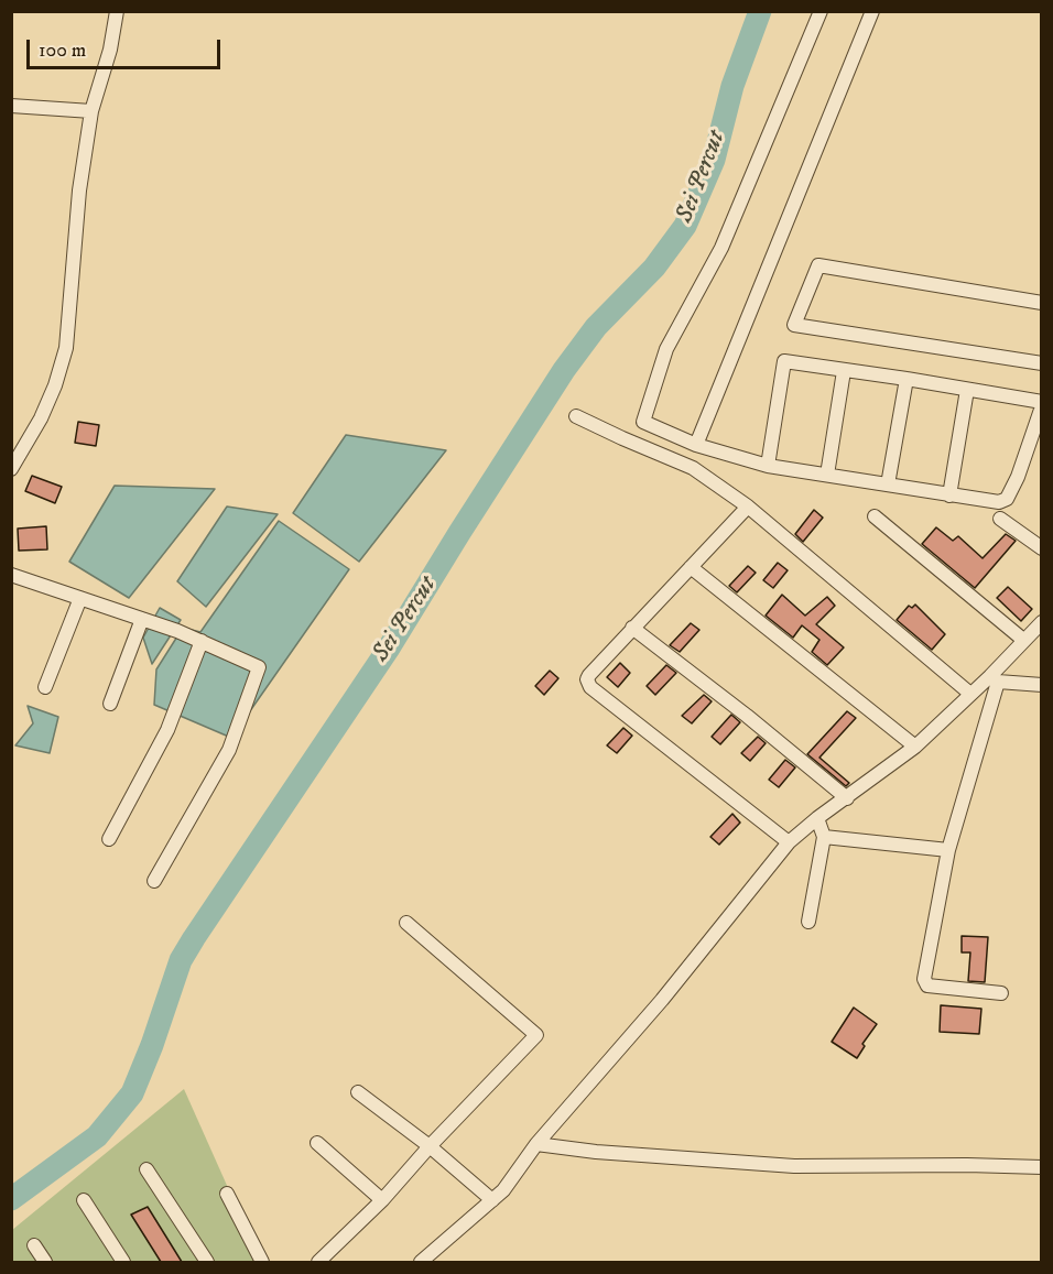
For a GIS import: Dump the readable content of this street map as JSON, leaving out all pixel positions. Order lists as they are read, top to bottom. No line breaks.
{"water":["Sei Percut"],"scale_bar":"100 m"}
